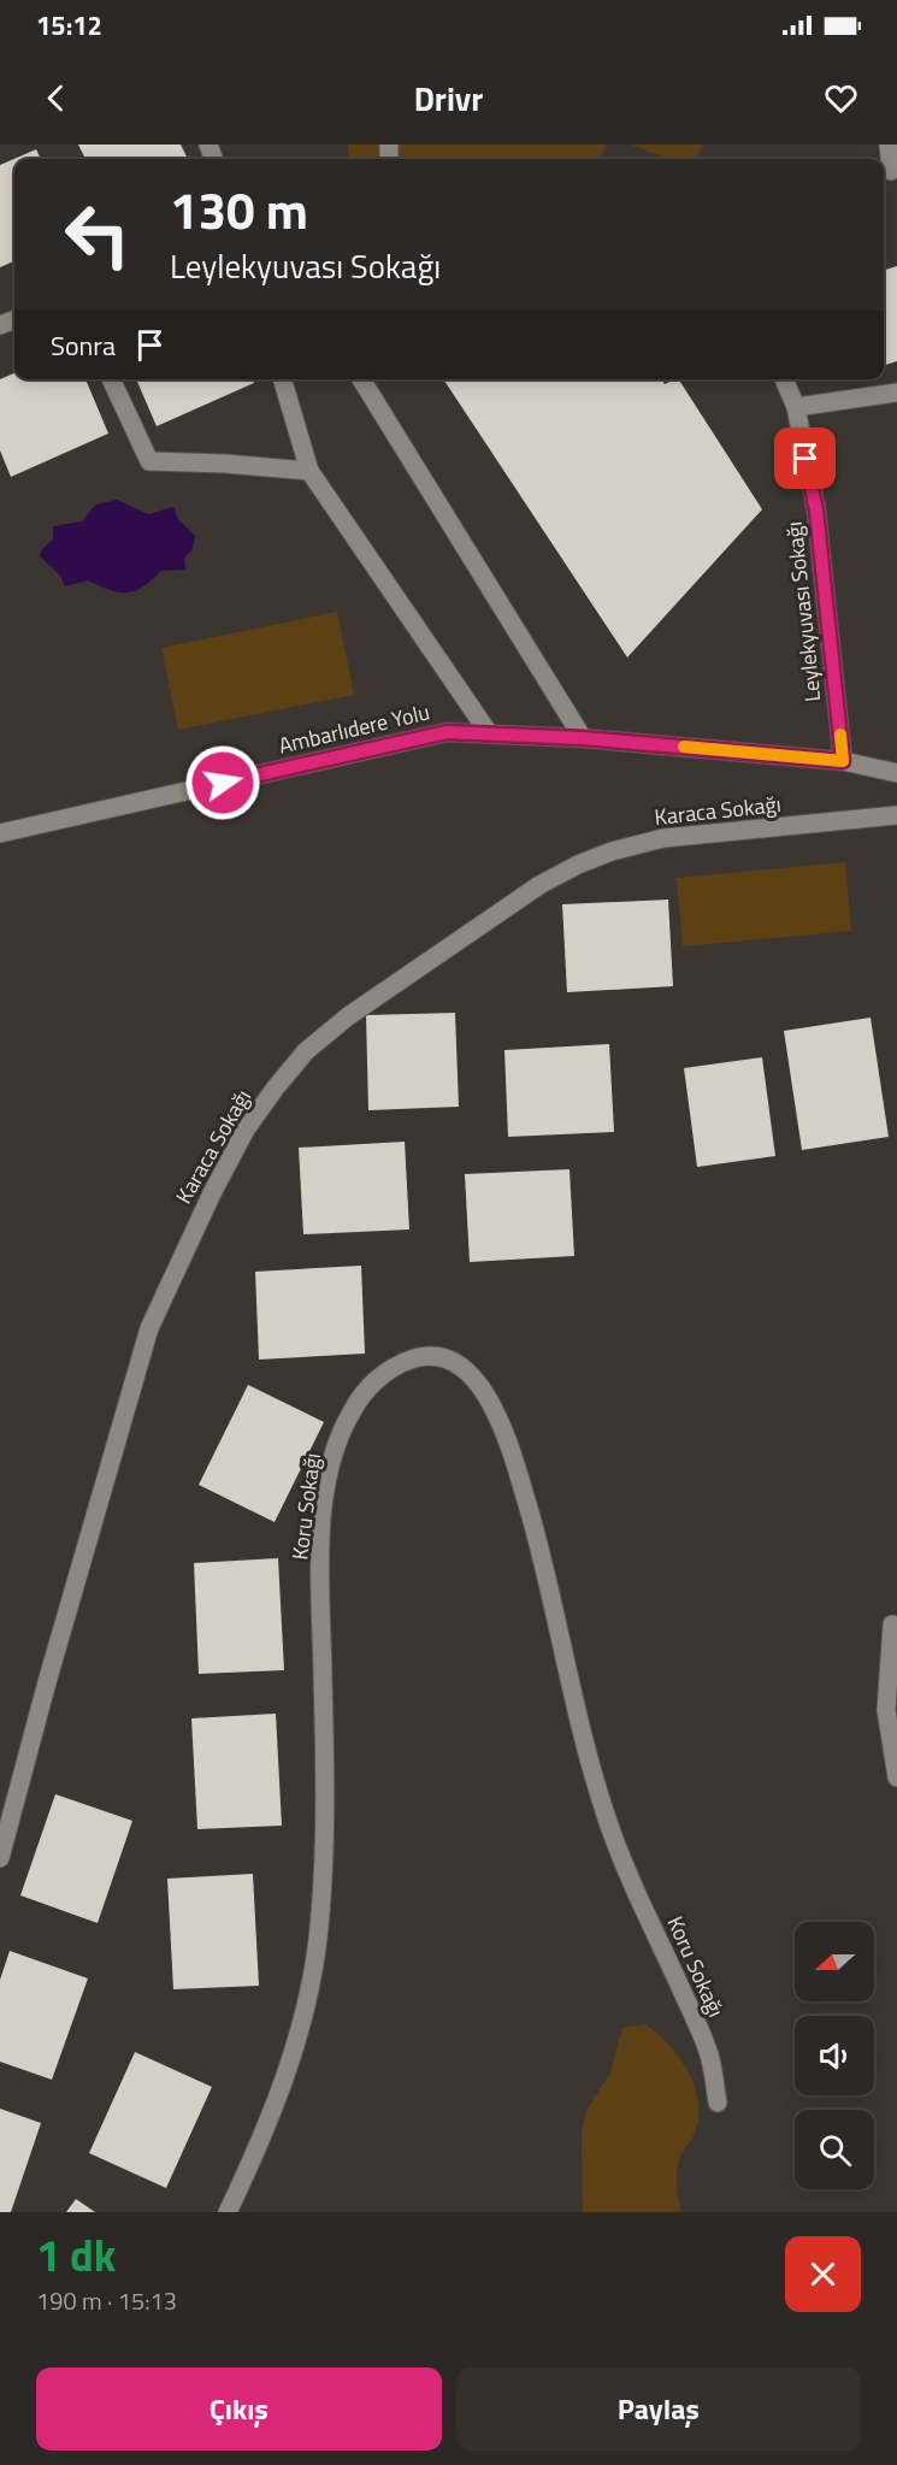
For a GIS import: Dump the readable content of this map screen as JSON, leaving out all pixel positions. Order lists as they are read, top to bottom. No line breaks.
{"streets":{"street":["Leylekyuvası Sokağı","Ambarlıdere Yolu","Karaca Sokağı","Koru Sokağı"]},"crossings":[["Leylekyuvası Sokağı","Ambarlıdere Yolu"]],"north":"left","page":{"status":"15:12","header":"Drivr","turn":["130 m","Leylekyuvası Sokağı"],"then":"Sonra","heading":["1 dk","190 m · 15:13"],"buttons":["Çıkış","Paylaş"]}}
